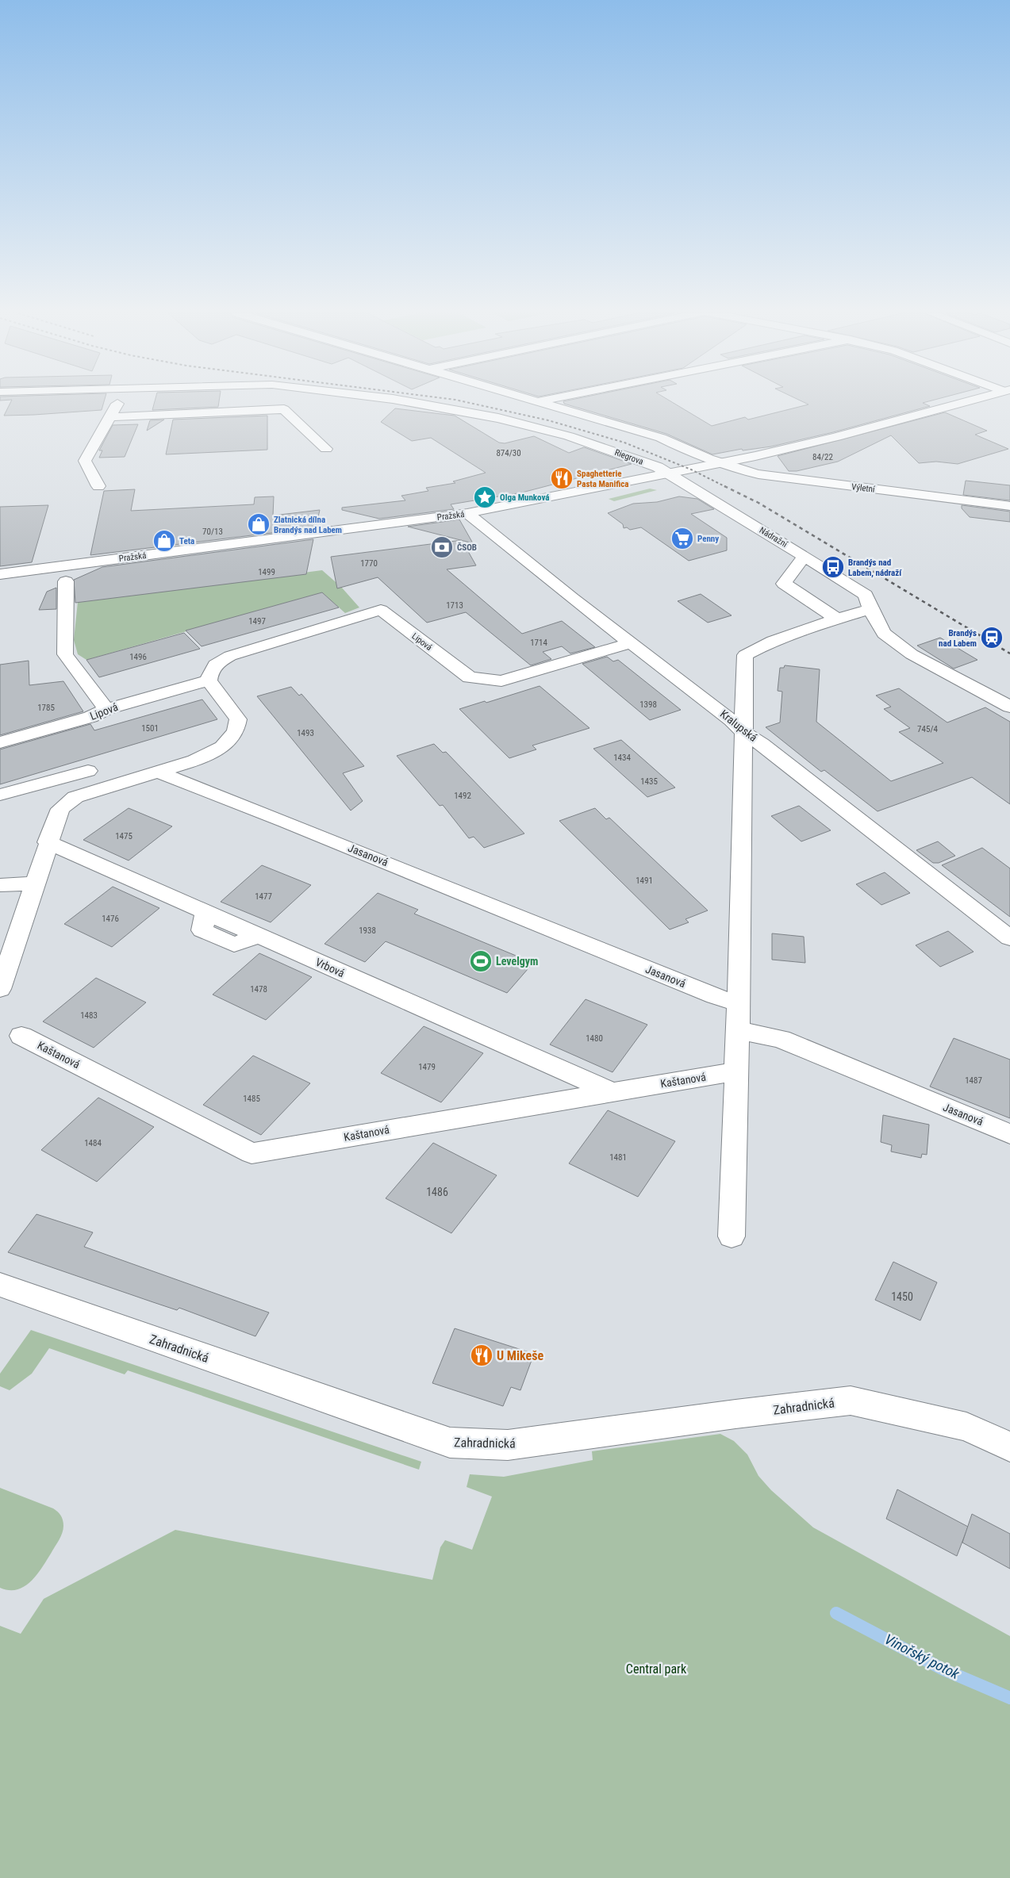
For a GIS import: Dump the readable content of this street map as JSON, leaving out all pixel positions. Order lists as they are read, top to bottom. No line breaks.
{"streets":{"street":["Riegrova","Výletní","Pražská","Nádražní","Lipová","Kralupská","Jasanová","Vrbová","Kaštanová","Zahradnická"]},"crossings":[["Riegrova","Pražská"],["Riegrova","Nádražní"],["Výletní","Pražská"],["Pražská","Nádražní"],["Pražská","Kralupská"],["Lipová","Kralupská"],["Vrbová","Kaštanová"]],"water":["Vinořský potok"],"parks":["Central park"],"places":{"restaurant":["Spaghetterie Pasta Manifica","U Mikeše"],"place":["Olga Munková"],"shop":["Zlatnická dílna Brandýs nad Labem","Teta"],"supermarket":["Penny"],"bank":["ČSOB"],"bus stop":["Brandýs nad Labem, nádraží"],"station":["Brandýs nad Labem"],"sports":["Levelgym"]},"house_numbers":["874/30","84/22","70/13","1770","1499","1713","1497","1714","1496","1398","1785","1501","745/4","1493","1434","1435","1492","1475","1491","1477","1476","1938","1478","1483","1480","1479","1487","1485","1484","1481","1486","1450"]}
